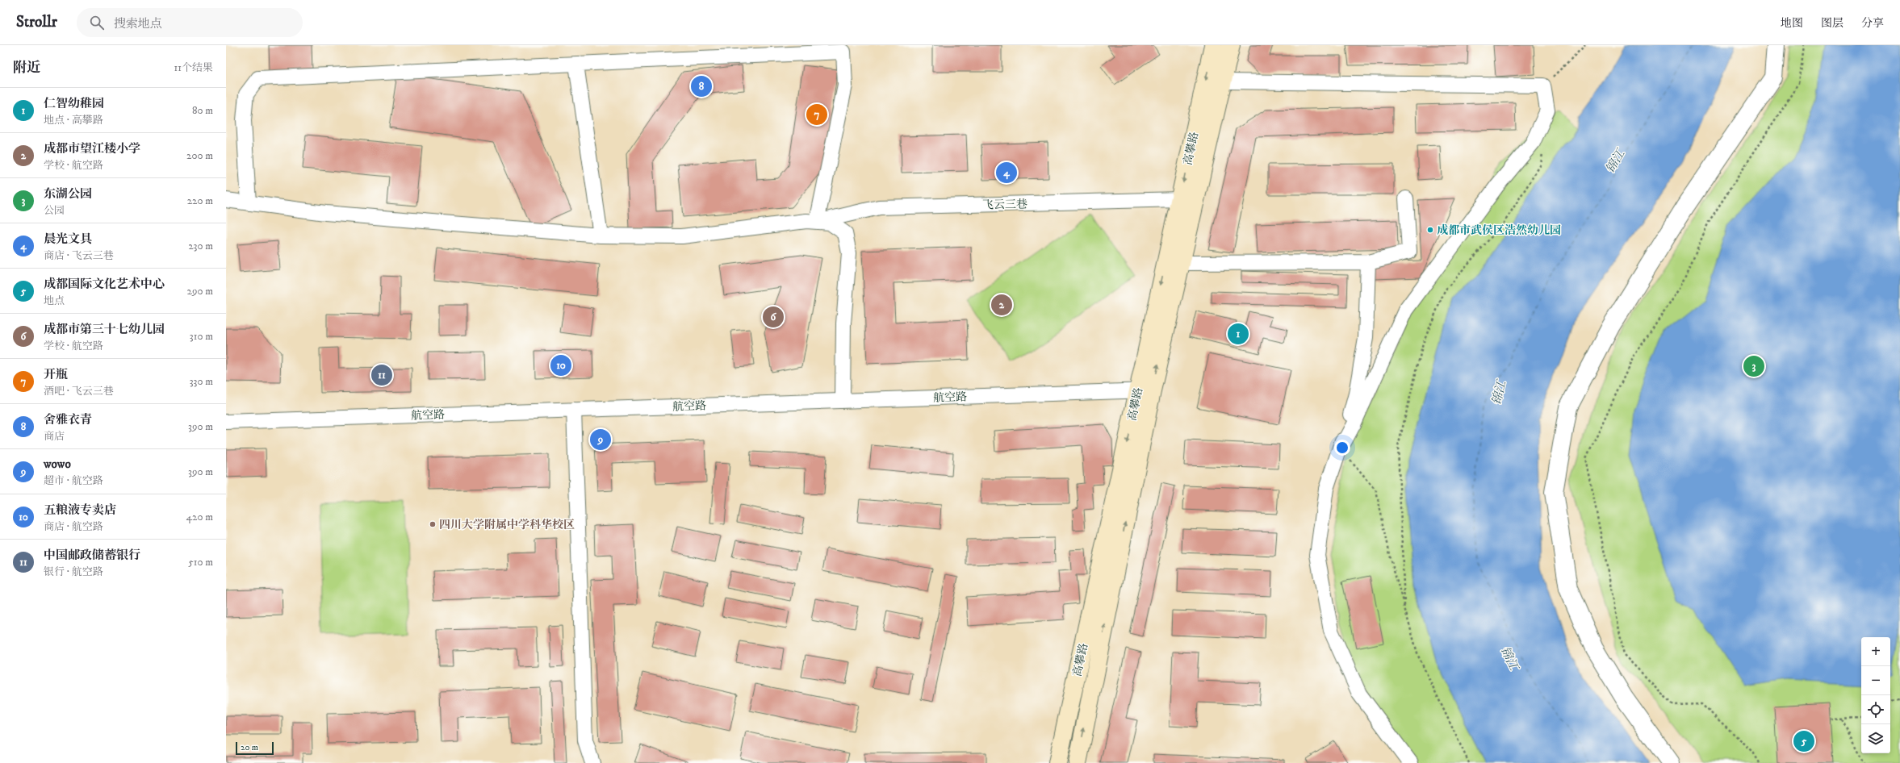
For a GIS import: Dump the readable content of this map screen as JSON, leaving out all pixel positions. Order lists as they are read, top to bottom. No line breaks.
{"streets":{"main road":["高攀路"],"street":["飞云三巷","航空路"]},"crossings":[["高攀路","飞云三巷"],["高攀路","航空路"]],"water":["锦江"],"places":["成都市武侯区浩然幼儿园","四川大学附属中学科华校区"],"scale_bar":"20 m","page":{"header":"Strollr","search":"搜索地点","nav":["地图","图层","分享"],"heading":["附近","11个结果"],"pins":["8","7","4","2","6","1","10","3","11","9","5"],"list":[{"mark":"1","name":"仁智幼稚园","note":"地点 · 高攀路","value":"80 m"},{"mark":"2","name":"成都市望江楼小学","note":"学校 · 航空路","value":"200 m"},{"mark":"3","name":"东湖公园","note":"公园","value":"220 m"},{"mark":"4","name":"晨光文具","note":"商店 · 飞云三巷","value":"230 m"},{"mark":"5","name":"成都国际文化艺术中心","note":"地点","value":"290 m"},{"mark":"6","name":"成都市第三十七幼儿园","note":"学校 · 航空路","value":"310 m"},{"mark":"7","name":"开瓶","note":"酒吧 · 飞云三巷","value":"330 m"},{"mark":"8","name":"舍雅衣青","note":"商店","value":"390 m"},{"mark":"9","name":"wowo","note":"超市 · 航空路","value":"390 m"},{"mark":"10","name":"五粮液专卖店","note":"商店 · 航空路","value":"420 m"},{"mark":"11","name":"中国邮政储蓄银行","note":"银行 · 航空路","value":"510 m"}],"map_buttons":["+","−"],"scale":"20 m"}}
